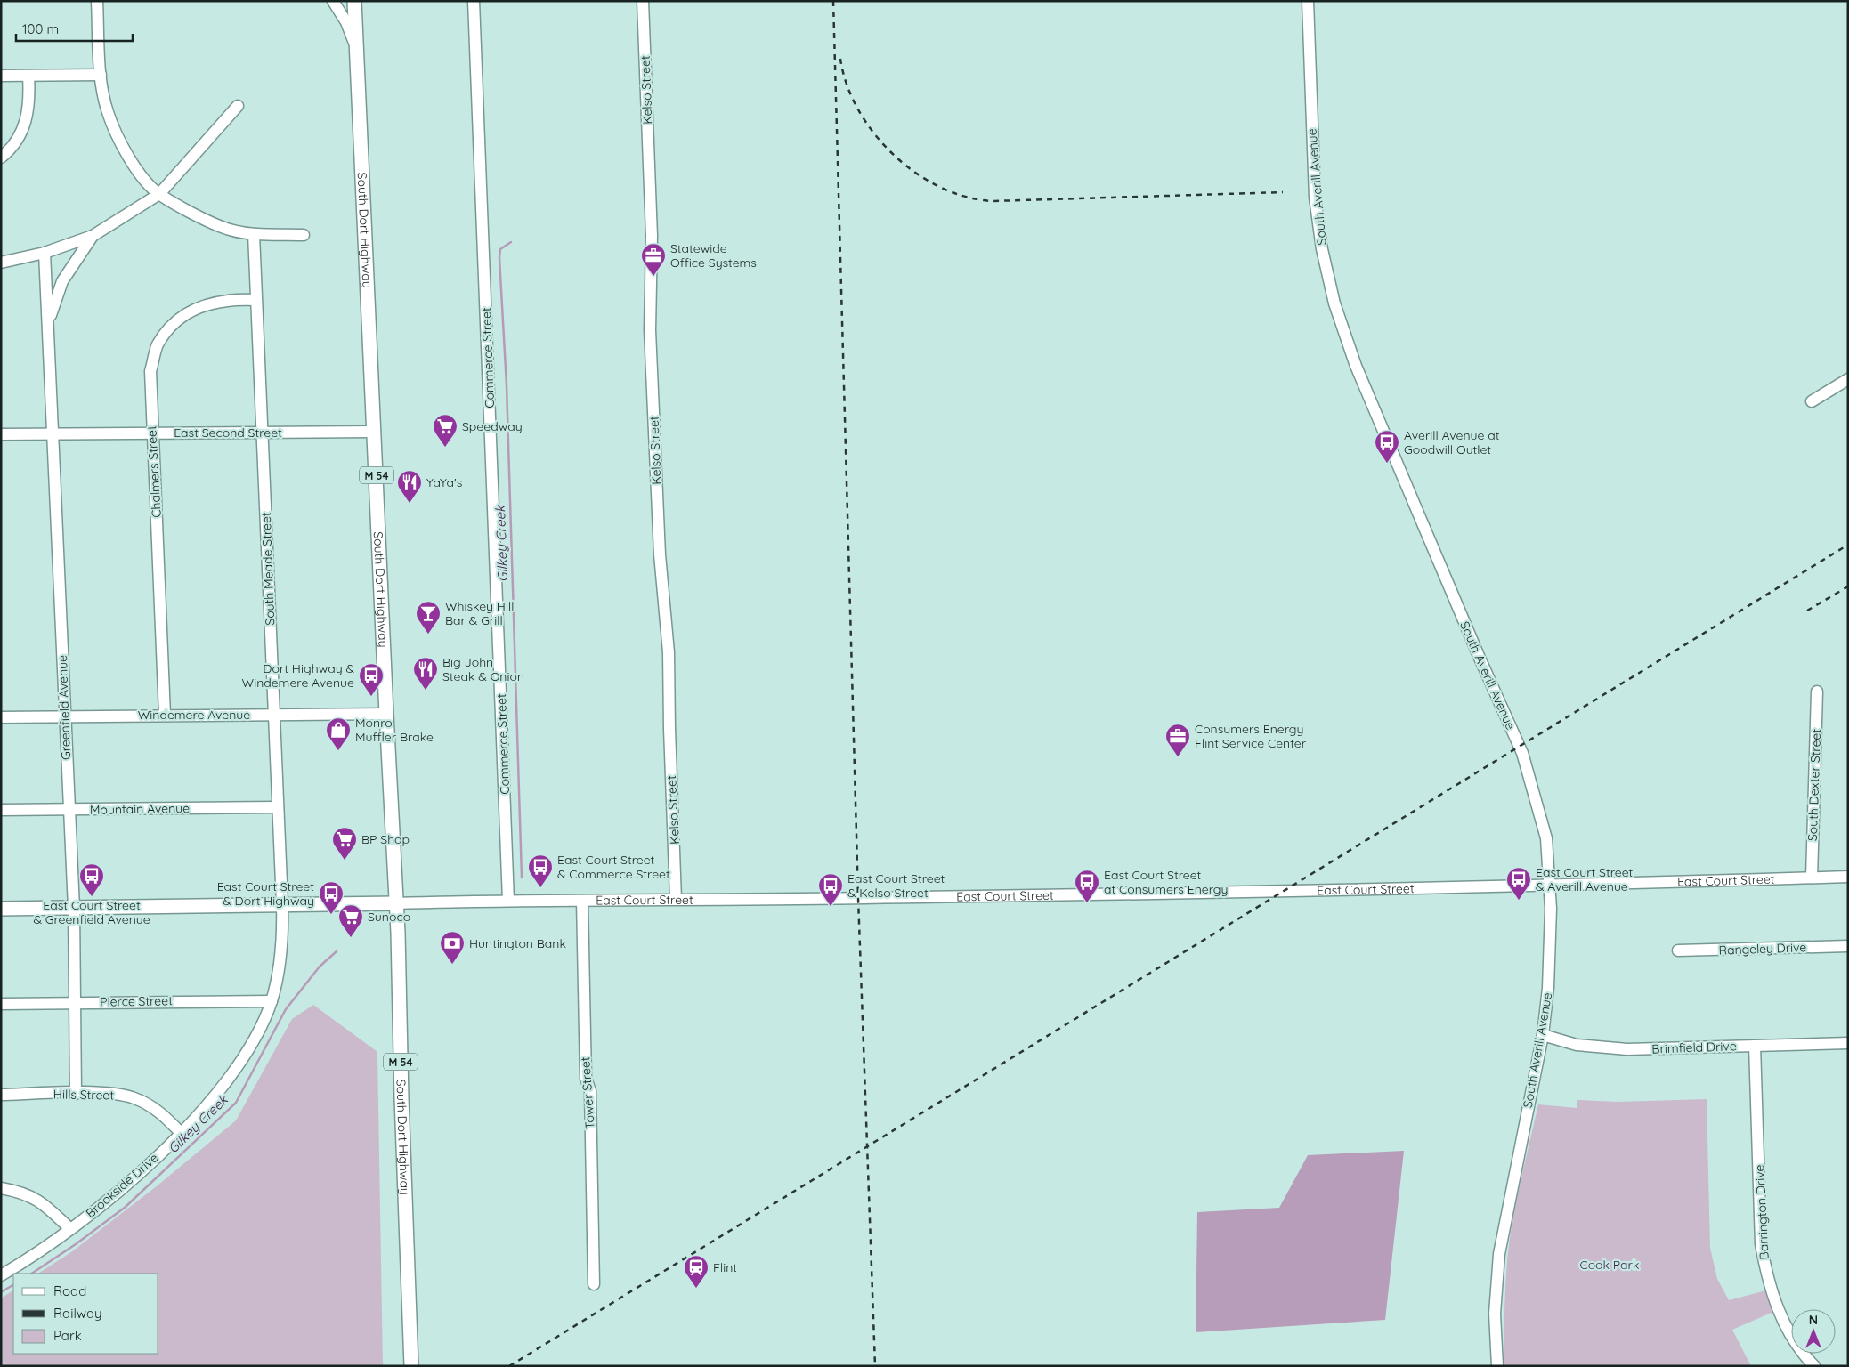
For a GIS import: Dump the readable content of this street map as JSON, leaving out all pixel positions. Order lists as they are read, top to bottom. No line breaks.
{"streets":{"main road":["South Dort Highway","M 54","East Court Street"],"street":["Kelso Street","South Averill Avenue","Commerce Street","East Second Street","Chalmers Street","South Meade Street","Greenfield Avenue","Windemere Avenue","South Dexter Street","Mountain Avenue","Rangeley Drive","Pierce Street","Brimfield Drive","Tower Street","Hills Street","Brookside Drive","Barrington Drive"]},"crossings":[["Kelso Street","East Court Street"],["South Averill Avenue","East Court Street"],["South Averill Avenue","Brimfield Drive"],["South Dort Highway","East Second Street"],["South Dort Highway","Windemere Avenue"],["South Dort Highway","East Court Street"],["Commerce Street","East Court Street"],["East Second Street","Chalmers Street"],["East Second Street","South Meade Street"],["East Second Street","Greenfield Avenue"],["Chalmers Street","South Meade Street"],["Chalmers Street","Windemere Avenue"],["South Meade Street","Windemere Avenue"],["South Meade Street","Mountain Avenue"],["South Meade Street","East Court Street"],["South Meade Street","Brookside Drive"],["Greenfield Avenue","Windemere Avenue"],["Greenfield Avenue","Mountain Avenue"],["Greenfield Avenue","East Court Street"],["Greenfield Avenue","Pierce Street"],["Greenfield Avenue","Hills Street"],["South Dexter Street","East Court Street"],["East Court Street","Tower Street"],["East Court Street","Brookside Drive"],["Pierce Street","Brookside Drive"],["Brimfield Drive","Barrington Drive"],["Hills Street","Brookside Drive"]],"water":["Gilkey Creek"],"parks":["Cook Park"],"places":{"office":["Statewide Office Systems","Consumers Energy Flint Service Center"],"supermarket":["Speedway","BP Shop","Sunoco"],"bus stop":["Averill Avenue at Goodwill Outlet","Dort Highway & Windemere Avenue","East Court Street & Commerce Street","East Court Street & Greenfield Avenue","East Court Street & Averill Avenue","East Court Street at Consumers Energy","East Court Street & Kelso Street","East Court Street & Dort Highway"],"restaurant":["YaYa's","Big John Steak & Onion"],"bar":["Whiskey Hill Bar & Grill"],"shop":["Monro Muffler Brake"],"bank":["Huntington Bank"],"station":["Flint"]},"legend":["Road","Railway","Park"],"scale_bar":"100 m","north":"top"}
